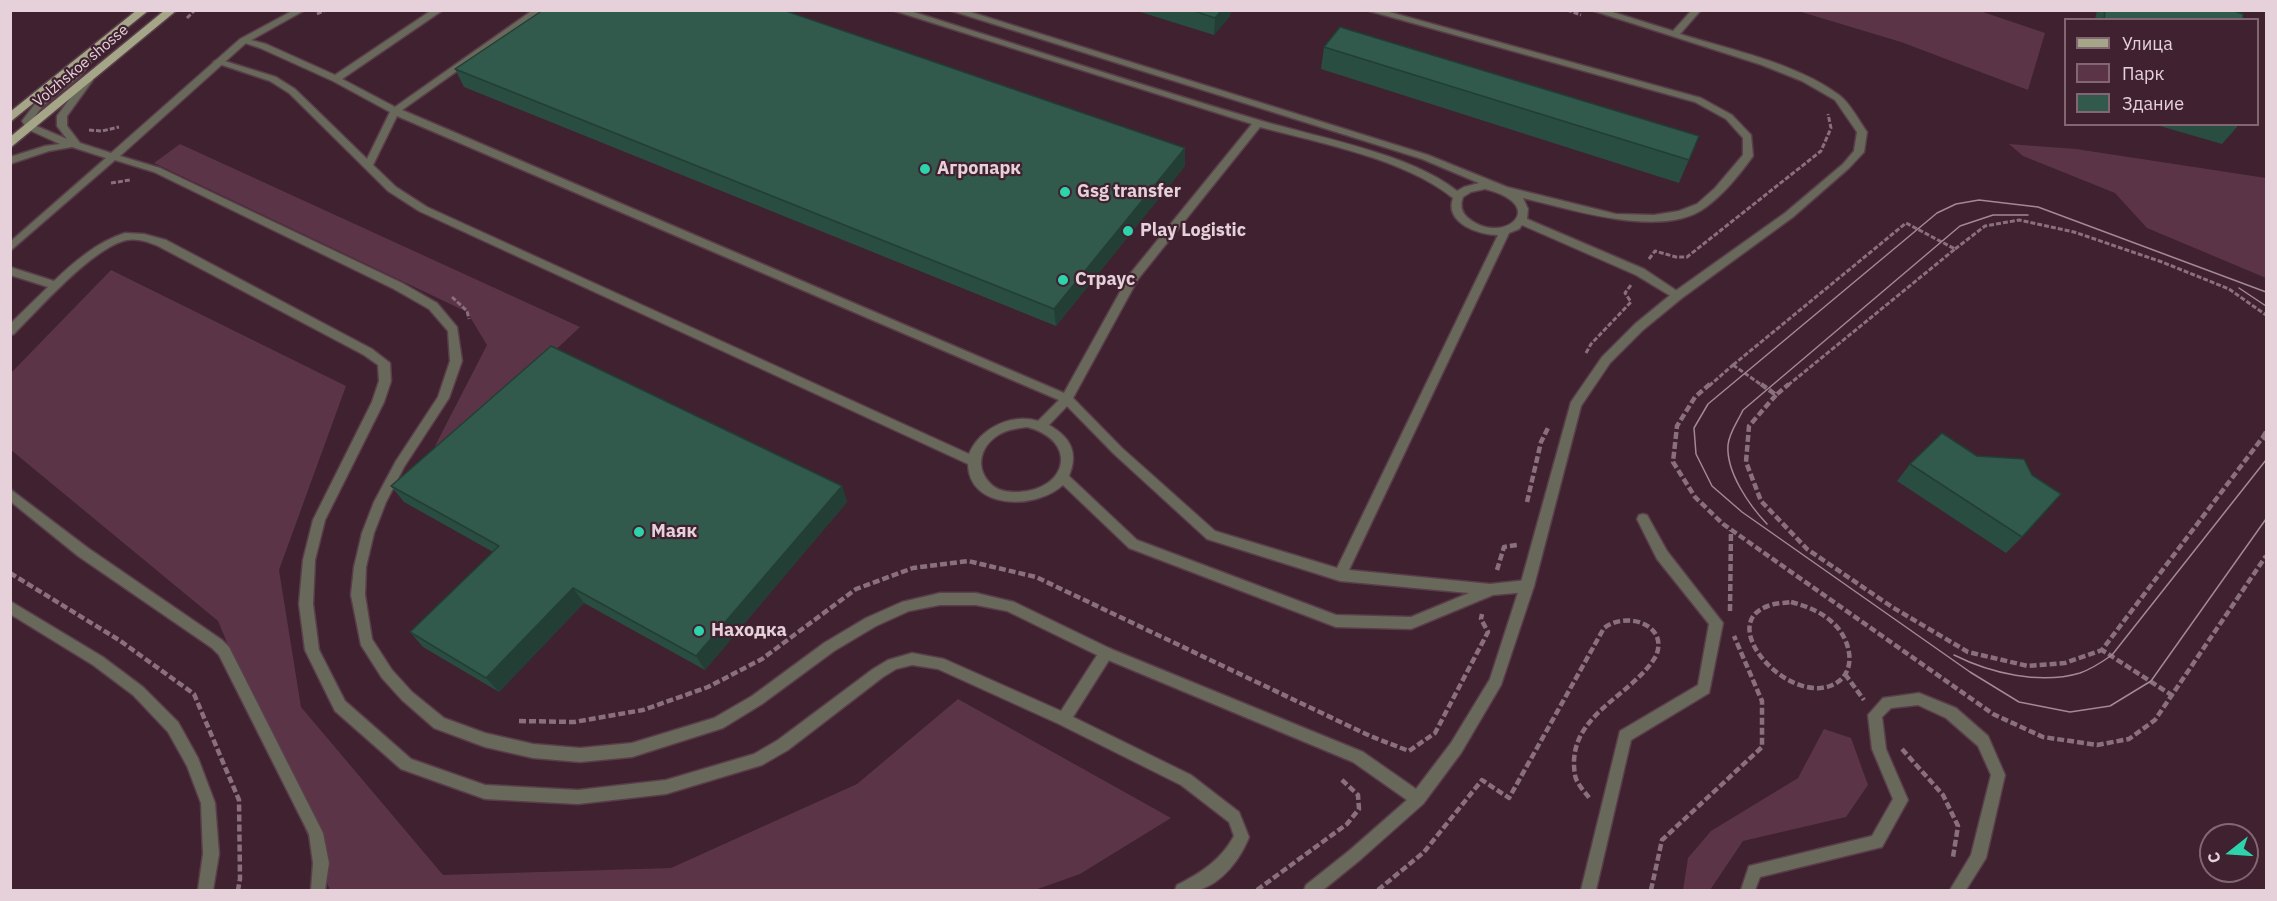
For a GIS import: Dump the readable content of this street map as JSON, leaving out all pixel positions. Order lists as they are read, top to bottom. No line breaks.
{"streets":{"main road":["Volzhskoe shosse"]},"places":["Агропарк","Gsg transfer","Play Logistic","Страус","Маяк","Находка"],"legend":["Улица","Парк","Здание"],"north":"left"}
